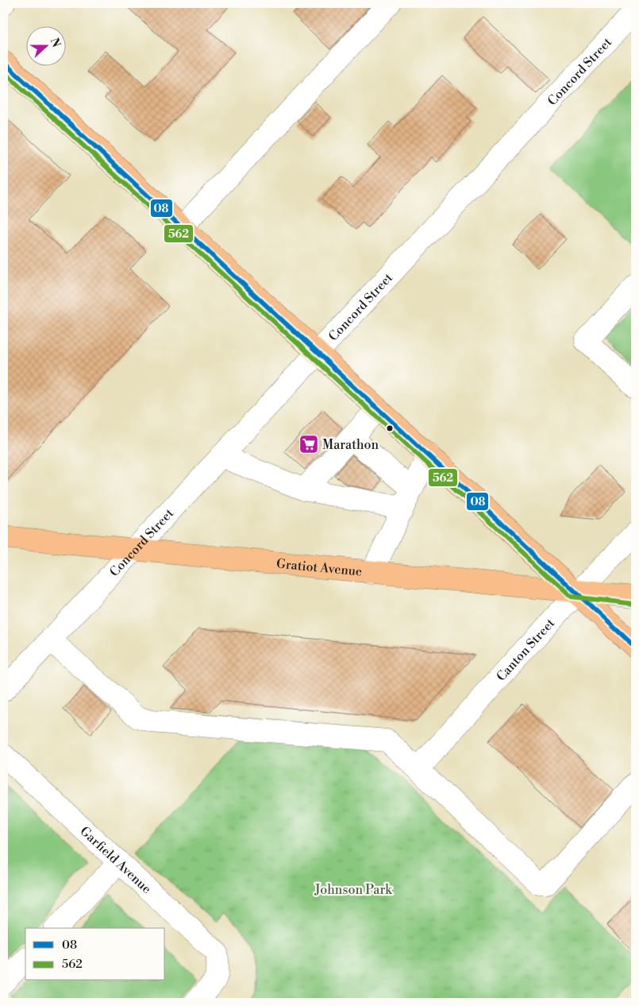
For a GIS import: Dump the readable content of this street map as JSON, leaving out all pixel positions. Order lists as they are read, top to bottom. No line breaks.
{"streets":{"main road":["Gratiot Avenue"],"street":["Concord Street","Canton Street","Garfield Avenue"]},"crossings":[["Concord Street","Gratiot Avenue"],["Gratiot Avenue","Canton Street"]],"parks":["Johnson Park"],"places":{"supermarket":["Marathon"]},"lines":["transit line 08","transit line 562"],"legend":["08","562"],"north":"right"}
